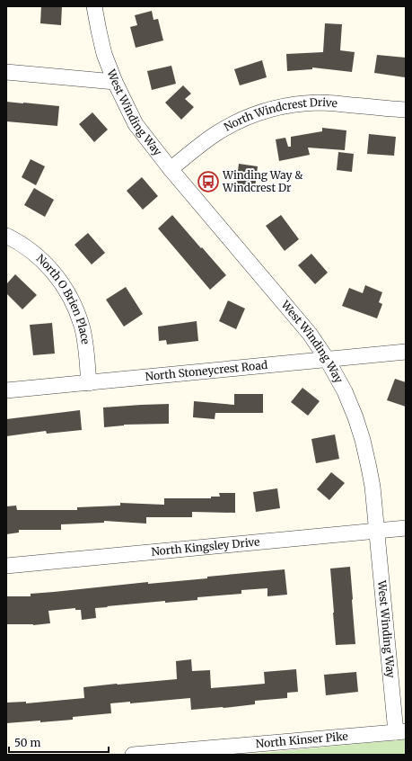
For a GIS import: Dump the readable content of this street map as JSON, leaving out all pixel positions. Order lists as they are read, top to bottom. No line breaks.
{"streets":{"street":["West Winding Way","North Windcrest Drive","North O Brien Place","North Stoneycrest Road","North Kingsley Drive","North Kinser Pike"]},"crossings":[["West Winding Way","North Windcrest Drive"],["West Winding Way","North Stoneycrest Road"],["West Winding Way","North Kingsley Drive"],["West Winding Way","North Kinser Pike"],["North O Brien Place","North Stoneycrest Road"]],"places":{"bus stop":["Winding Way & Windcrest Dr"]},"scale_bar":"50 m"}
